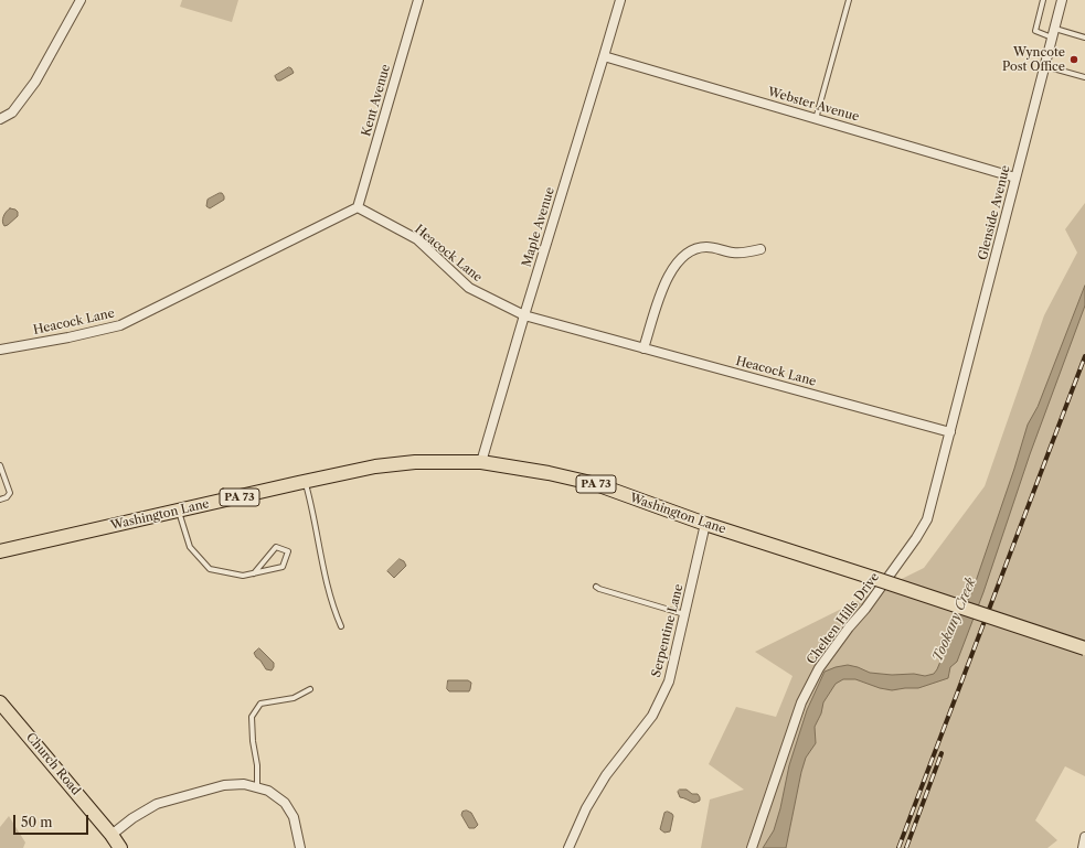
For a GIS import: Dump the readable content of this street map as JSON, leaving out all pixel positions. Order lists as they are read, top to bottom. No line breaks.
{"streets":{"main road":["PA 73","Washington Lane","Church Road"],"street":["Kent Avenue","Webster Avenue","Glenside Avenue","Maple Avenue","Heacock Lane","Chelten Hills Drive","Serpentine Lane"]},"crossings":[["Kent Avenue","Heacock Lane"],["Webster Avenue","Glenside Avenue"],["Webster Avenue","Maple Avenue"],["Glenside Avenue","Heacock Lane"],["Glenside Avenue","Chelten Hills Drive"],["Maple Avenue","Heacock Lane"],["Maple Avenue","Washington Lane"],["Heacock Lane","Chelten Hills Drive"],["Washington Lane","Serpentine Lane"]],"water":["Tookany Creek"],"places":["Wyncote Post Office"],"scale_bar":"50 m"}
